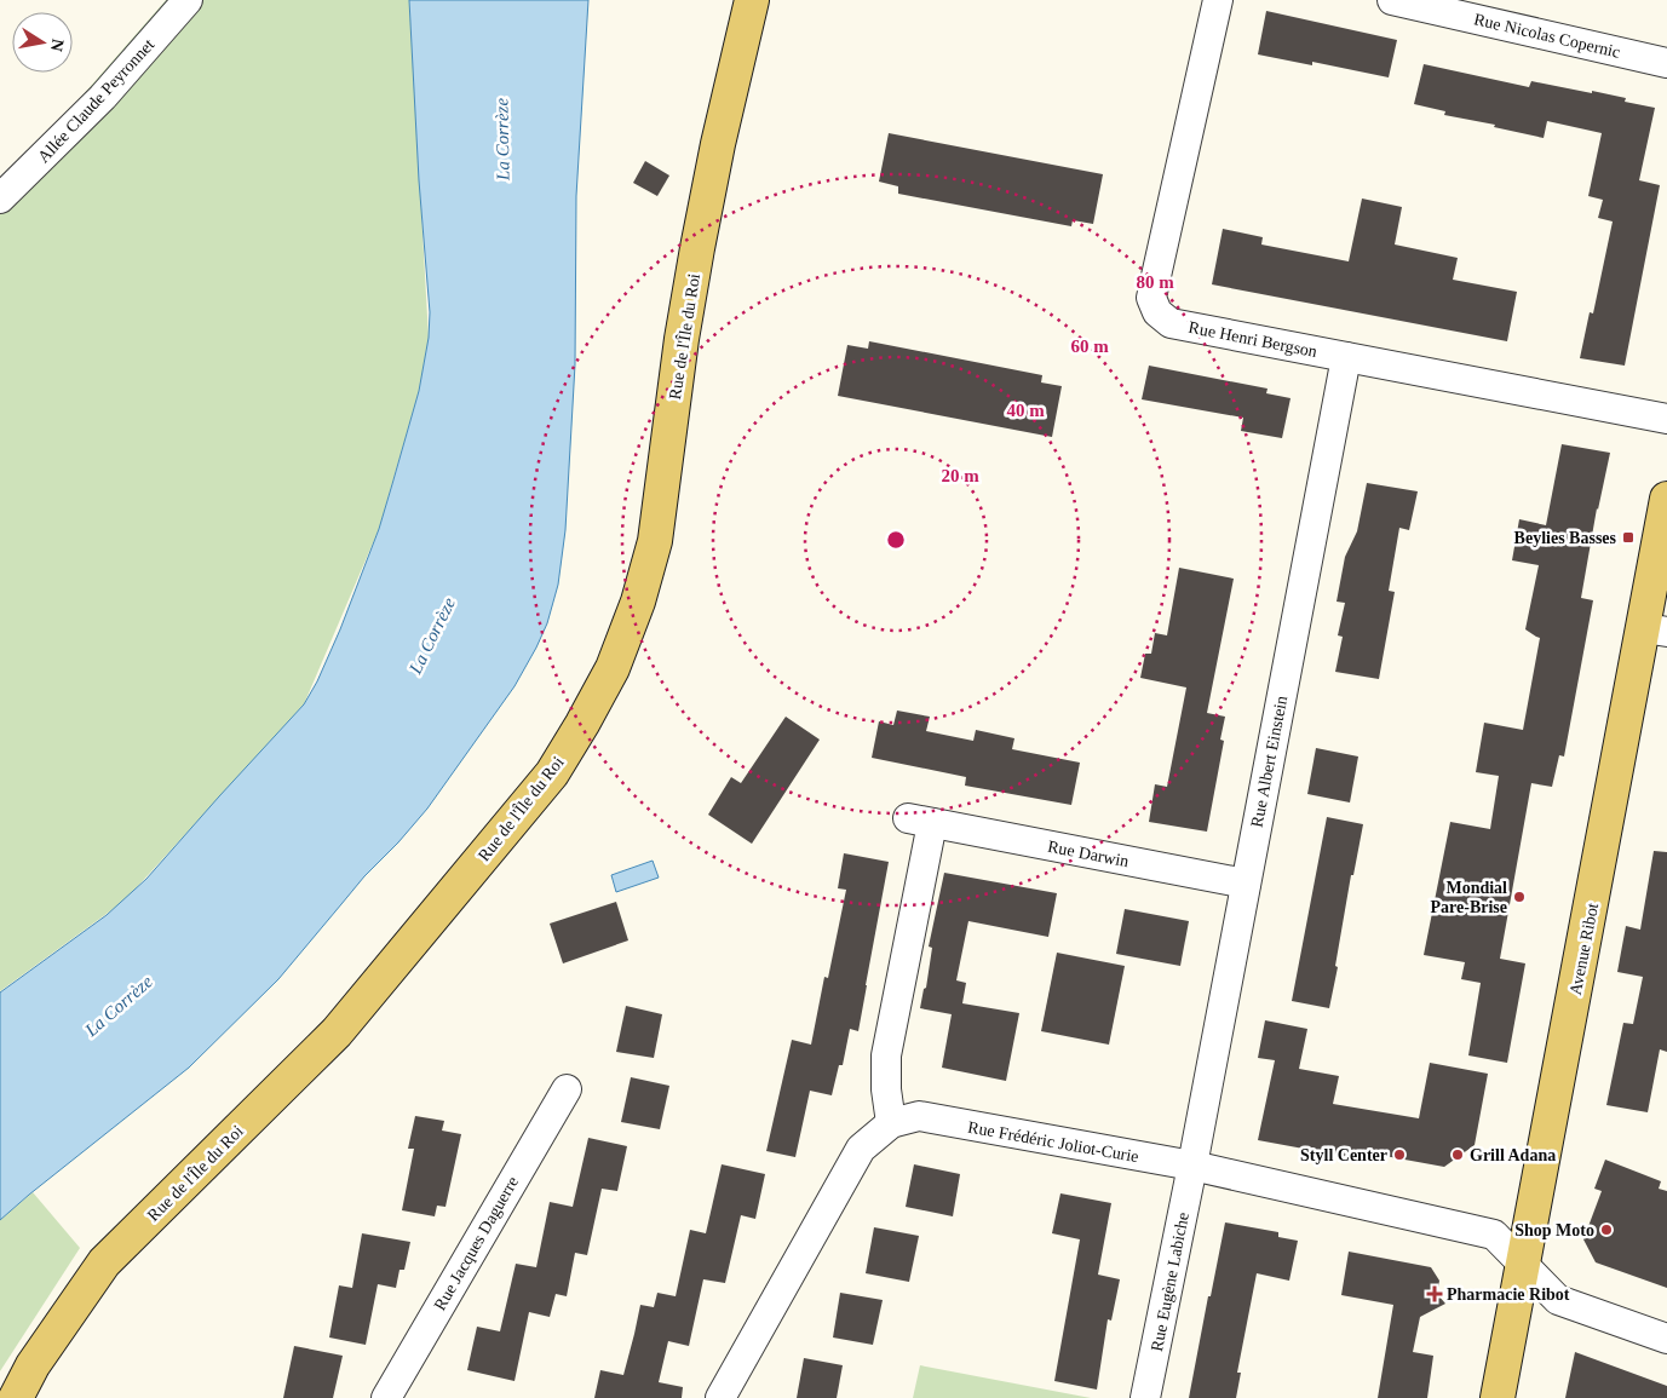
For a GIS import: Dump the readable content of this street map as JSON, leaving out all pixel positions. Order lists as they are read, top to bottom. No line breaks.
{"streets":{"main road":["Rue de l'Île du Roi","Avenue Ribot"],"street":["Rue Nicolas Copernic","Allée Claude Peyronnet","Rue Henri Bergson","Rue Albert Einstein","Rue Darwin","Rue Frédéric Joliot-Curie","Rue Jacques Daguerre","Rue Eugène Labiche"]},"crossings":[["Rue Henri Bergson","Rue Albert Einstein"],["Rue Albert Einstein","Rue Darwin"],["Rue Albert Einstein","Rue Frédéric Joliot-Curie"],["Rue Albert Einstein","Rue Eugène Labiche"],["Rue Darwin","Rue Frédéric Joliot-Curie"],["Avenue Ribot","Rue Frédéric Joliot-Curie"],["Rue Frédéric Joliot-Curie","Rue Eugène Labiche"]],"water":["La Corrèze"],"places":{"transit":["Beylies Basses"],"other":["Mondial Pare-Brise","Styll Center","Grill Adana","Shop Moto"],"health":["Pharmacie Ribot"]},"north":"right","rings":["80 m","60 m","40 m","20 m"]}
